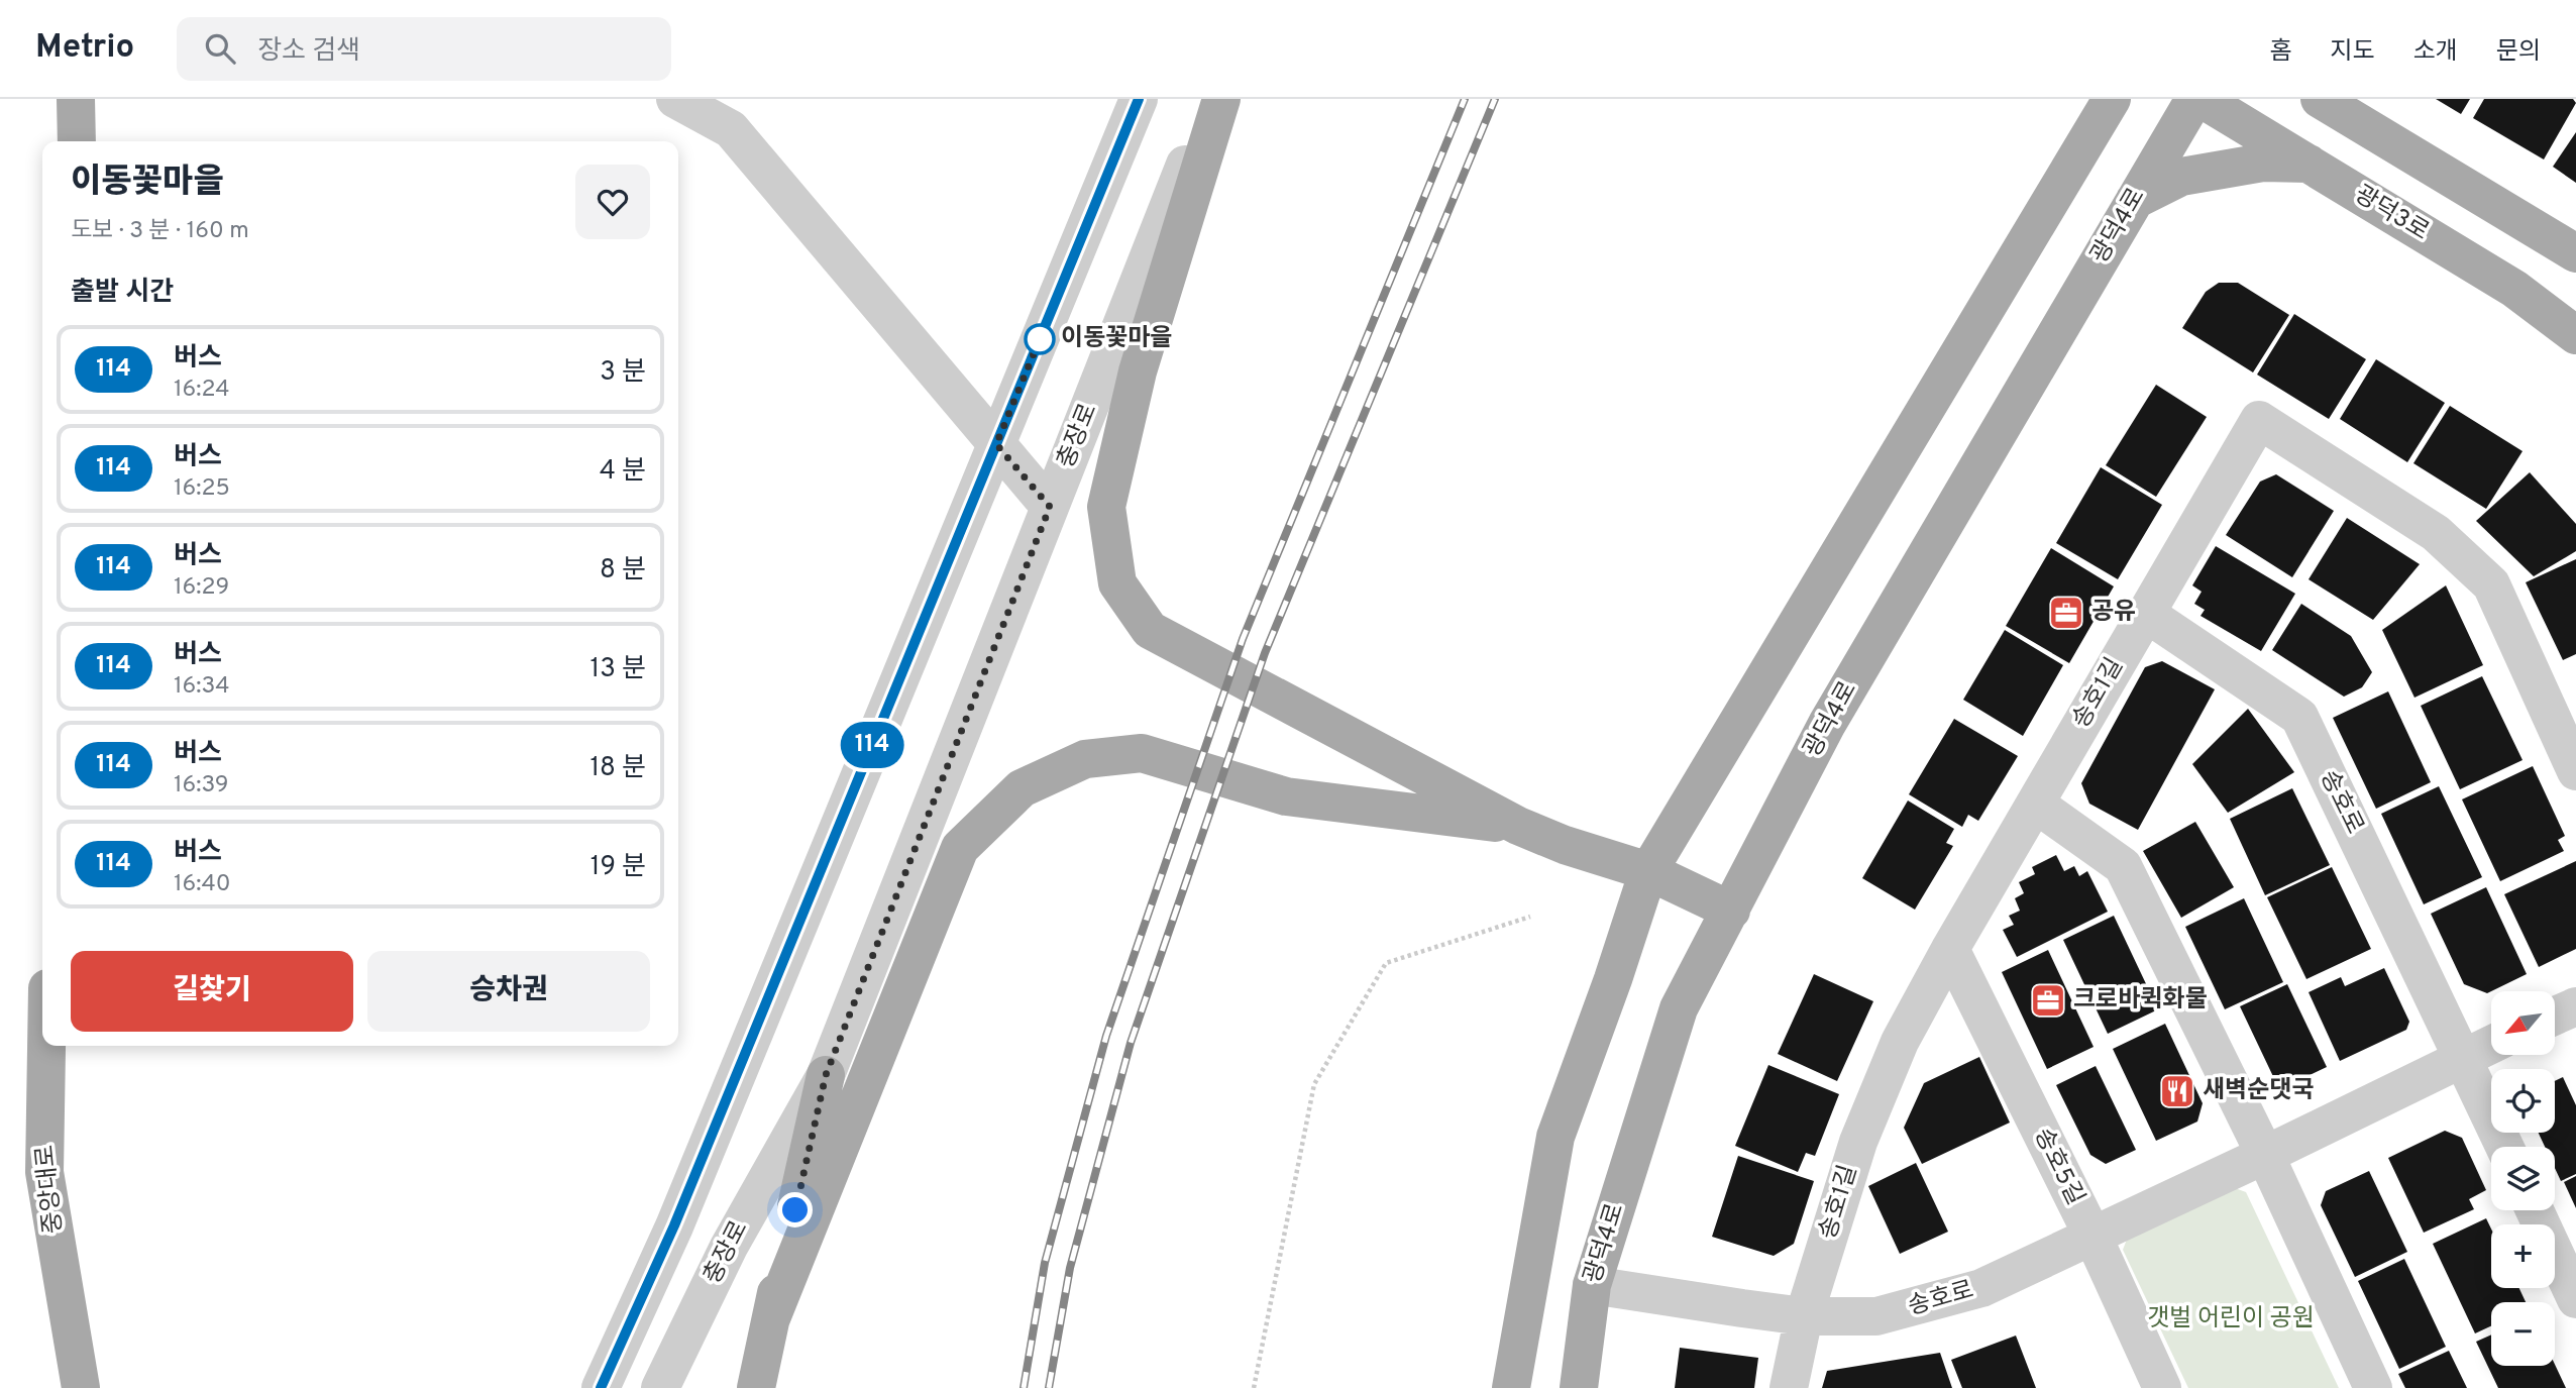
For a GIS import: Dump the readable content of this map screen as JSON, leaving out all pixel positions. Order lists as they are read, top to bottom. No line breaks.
{"streets":{"main road":["광덕3로","광덕4로","중앙대로"],"street":["충장로","송호1길","송호로","송호5길"]},"crossings":[["광덕4로","송호로"],["송호1길","송호로"],["송호1길","송호5길"],["송호로","송호5길"]],"parks":["갯벌 어린이 공원"],"places":{"other":["이동꽃마을"],"office":["공유","크로바퀵화물"],"restaurant":["새벽순댓국"]},"lines":["bus line 114"],"north":"bottom left","page":{"header":"Metrio","search":"장소 검색","nav":["홈","지도","소개","문의"],"on_map":"114","heading":[["이동꽃마을","도보 · 3 분 · 160 m"],"출발 시간"],"list":[{"mark":"114","name":"버스","note":"16:24","value":"3 분"},{"mark":"114","name":"버스","note":"16:25","value":"4 분"},{"mark":"114","name":"버스","note":"16:29","value":"8 분"},{"mark":"114","name":"버스","note":"16:34","value":"13 분"},{"mark":"114","name":"버스","note":"16:39","value":"18 분"},{"mark":"114","name":"버스","note":"16:40","value":"19 분"}],"buttons":["길찾기","승차권"],"map_buttons":["+","−"]}}
